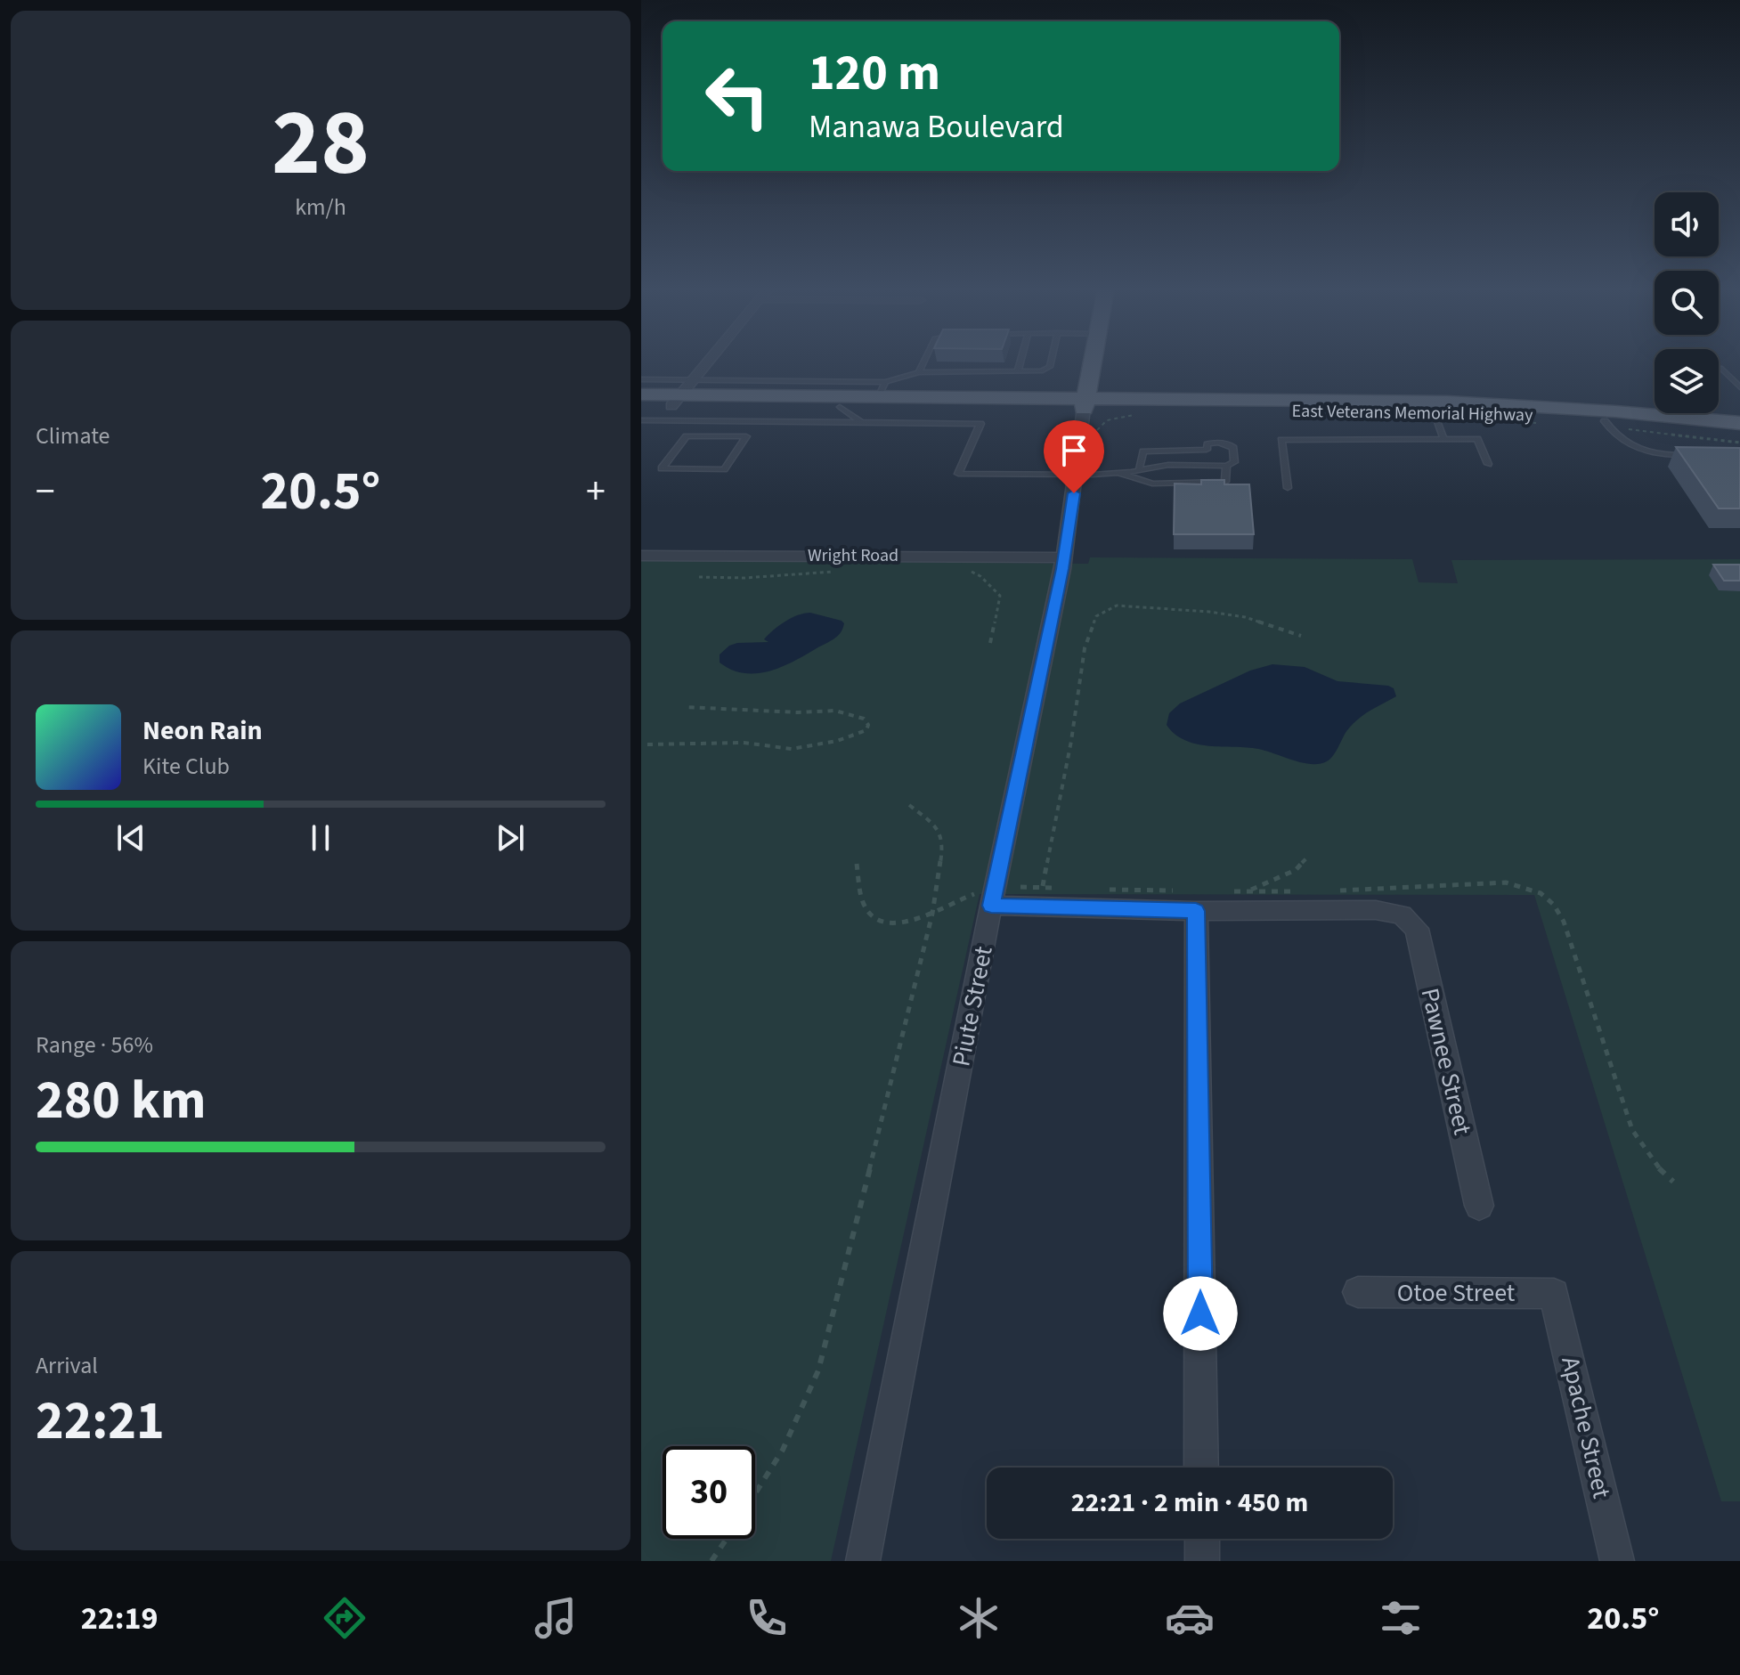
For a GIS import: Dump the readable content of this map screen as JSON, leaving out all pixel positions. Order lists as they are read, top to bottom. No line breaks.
{"streets":{"main road":["East Veterans Memorial Highway"],"street":["Wright Road","Piute Street","Pawnee Street","Otoe Street","Apache Street"]},"crossings":[["East Veterans Memorial Highway","Piute Street"],["Wright Road","Piute Street"],["Otoe Street","Apache Street"]],"page":{"tile":[["28","km/h"],"Climate",["Range · 56%","280 km"],["Arrival","22:21"]],"turn":["120 m","Manawa Boulevard"],"heat":["−","20.5°","+"],"song":["Neon Rain","Kite Club"],"limit":"30","trip":"22:21 · 2 min · 450 m","tabs":["22:19","20.5°"]}}
